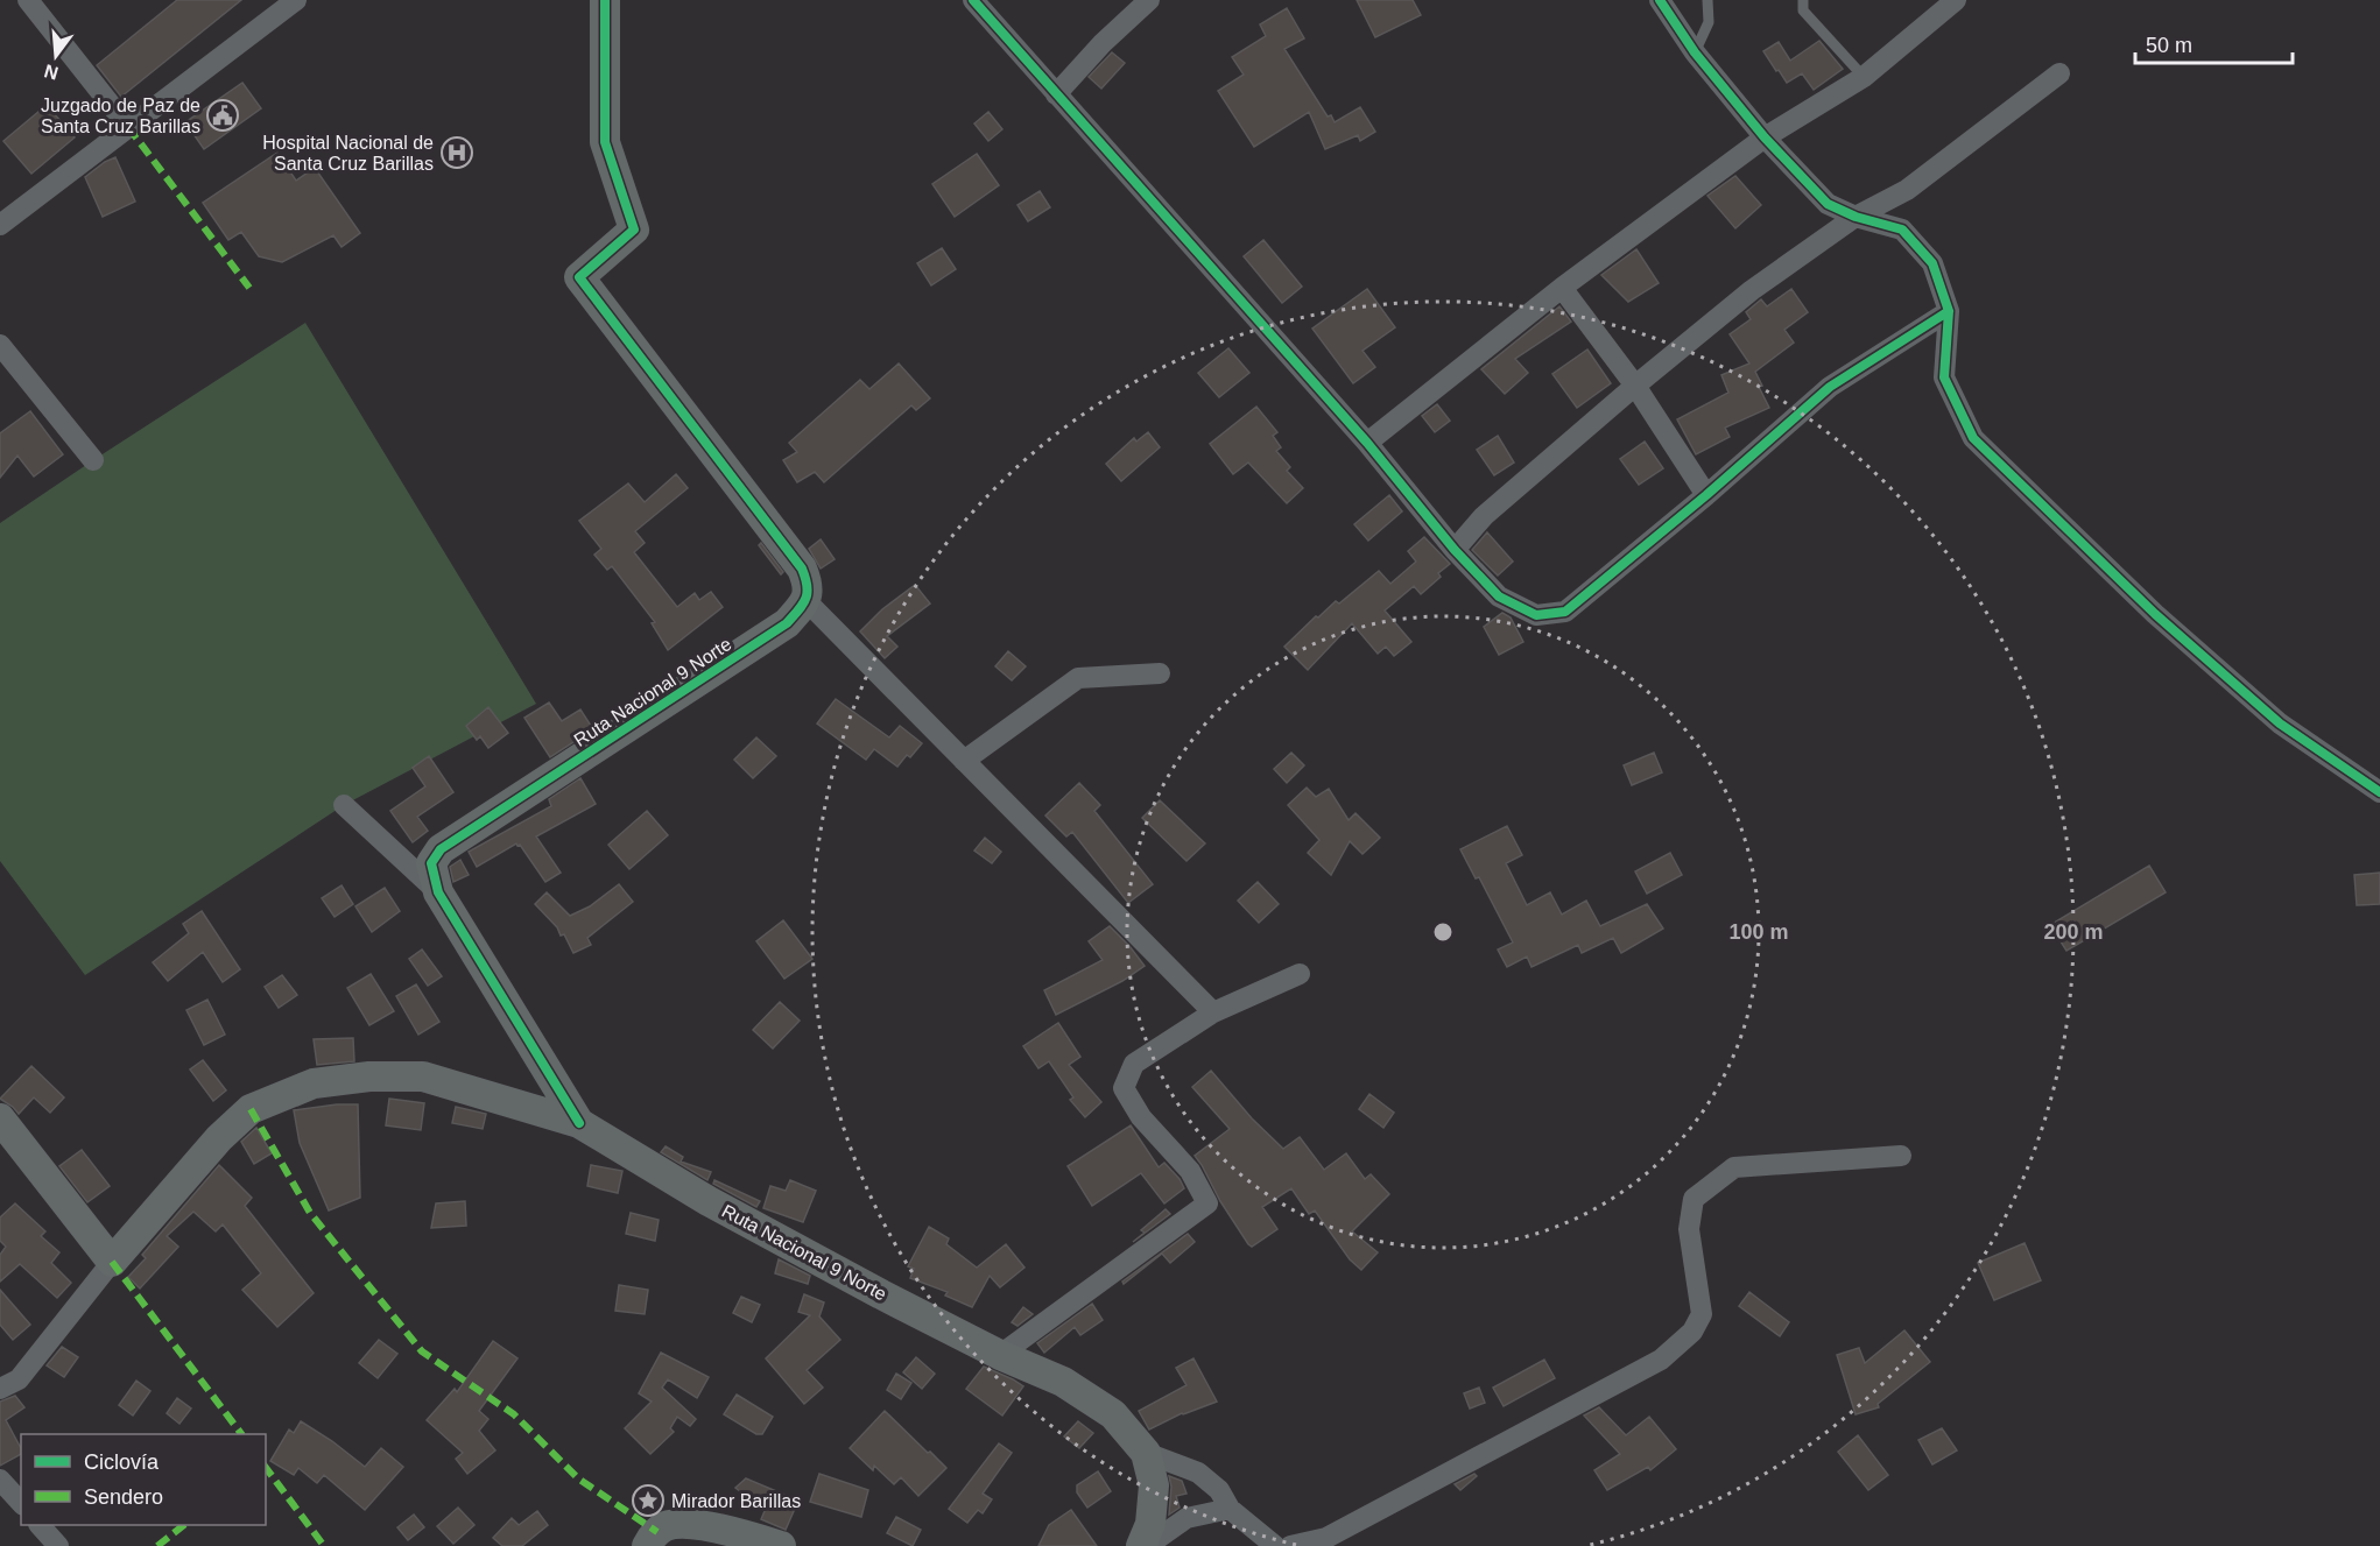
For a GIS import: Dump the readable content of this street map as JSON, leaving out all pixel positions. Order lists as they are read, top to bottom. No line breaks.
{"streets":{"street":["Ruta Nacional 9 Norte"]},"places":{"public building":["Juzgado de Paz de Santa Cruz Barillas"],"hospital":["Hospital Nacional de Santa Cruz Barillas"],"place":["Mirador Barillas"]},"legend":["Ciclovía","Sendero"],"scale_bar":"50 m","north":"bottom","rings":["100 m","200 m"]}
